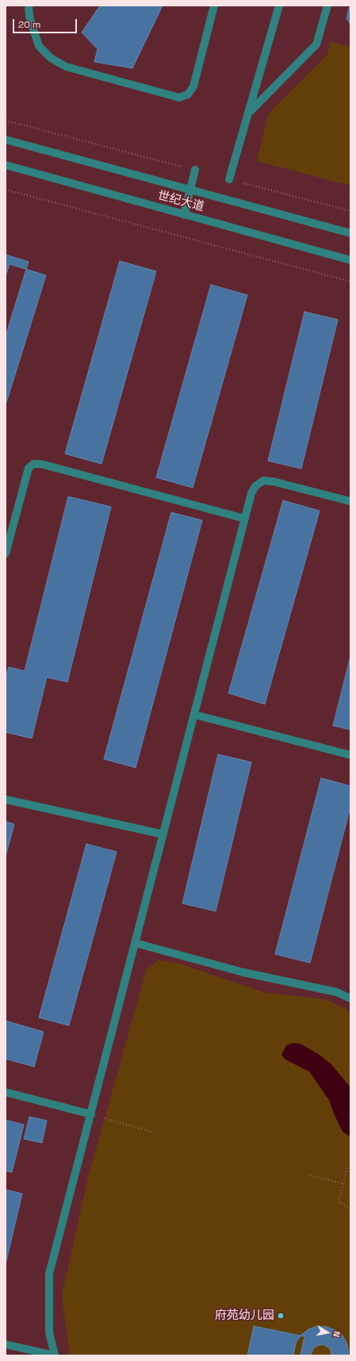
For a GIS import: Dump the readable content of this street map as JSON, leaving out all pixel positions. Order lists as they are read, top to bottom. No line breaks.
{"streets":{"street":["世纪大道"]},"places":["府苑幼儿园"],"scale_bar":"20 m","north":"right"}
